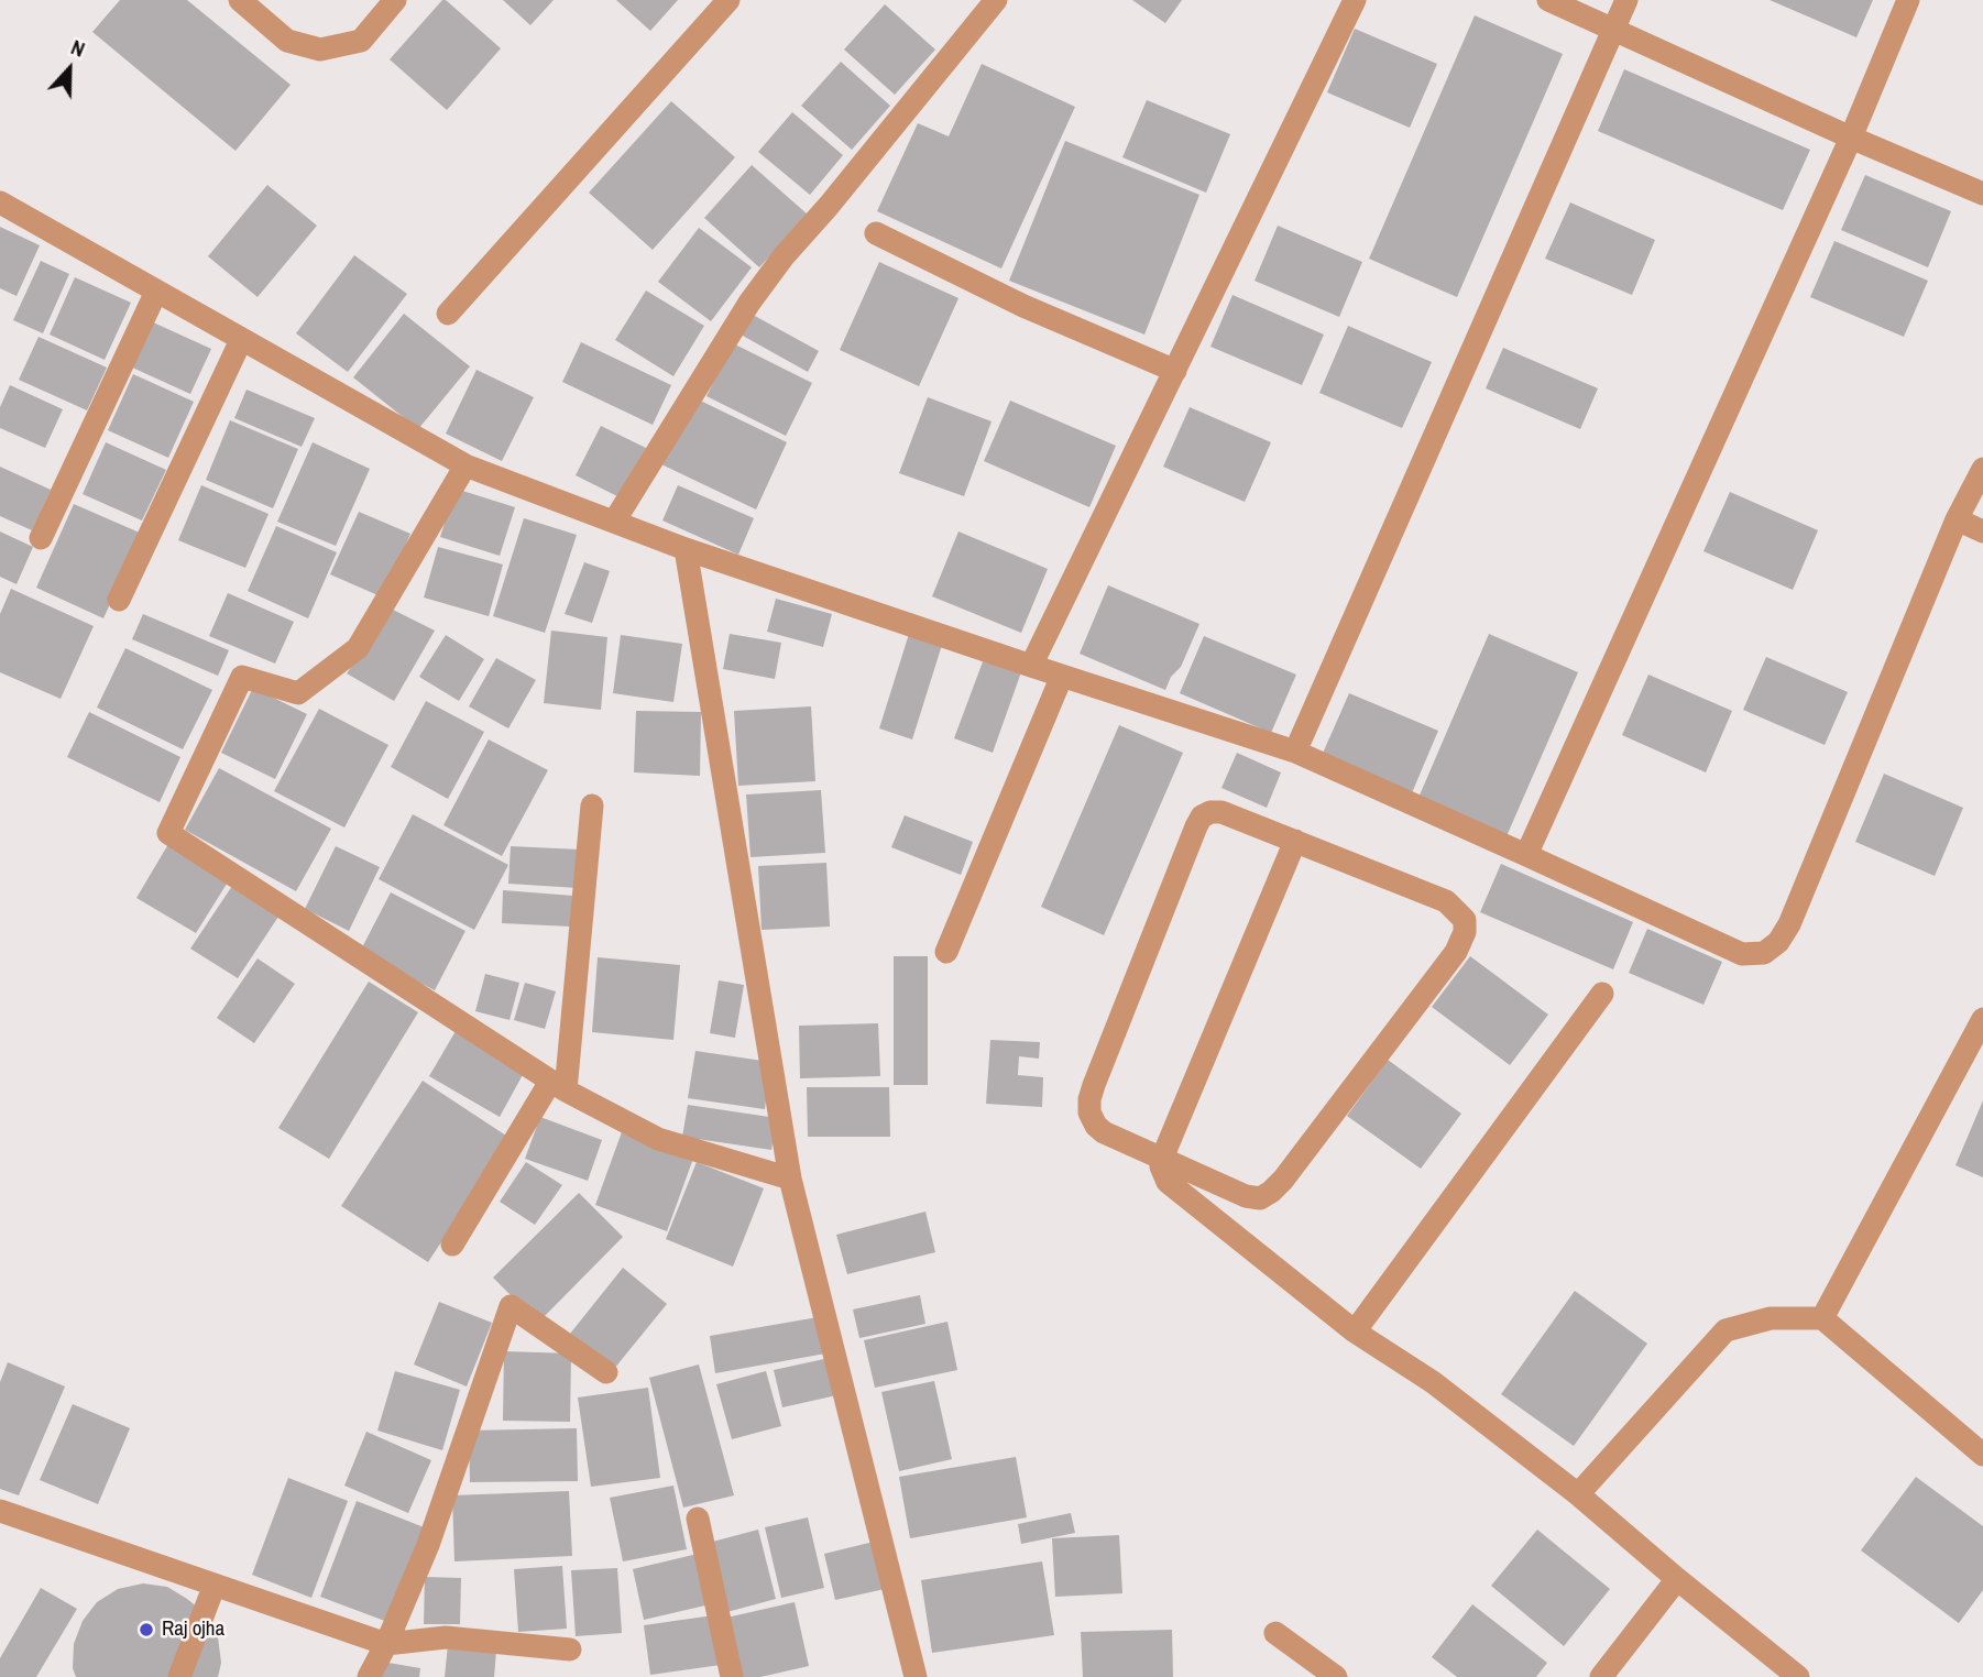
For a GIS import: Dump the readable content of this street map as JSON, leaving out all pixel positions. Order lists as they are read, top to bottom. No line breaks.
{"places":["Raj ojha"],"north":"top"}
